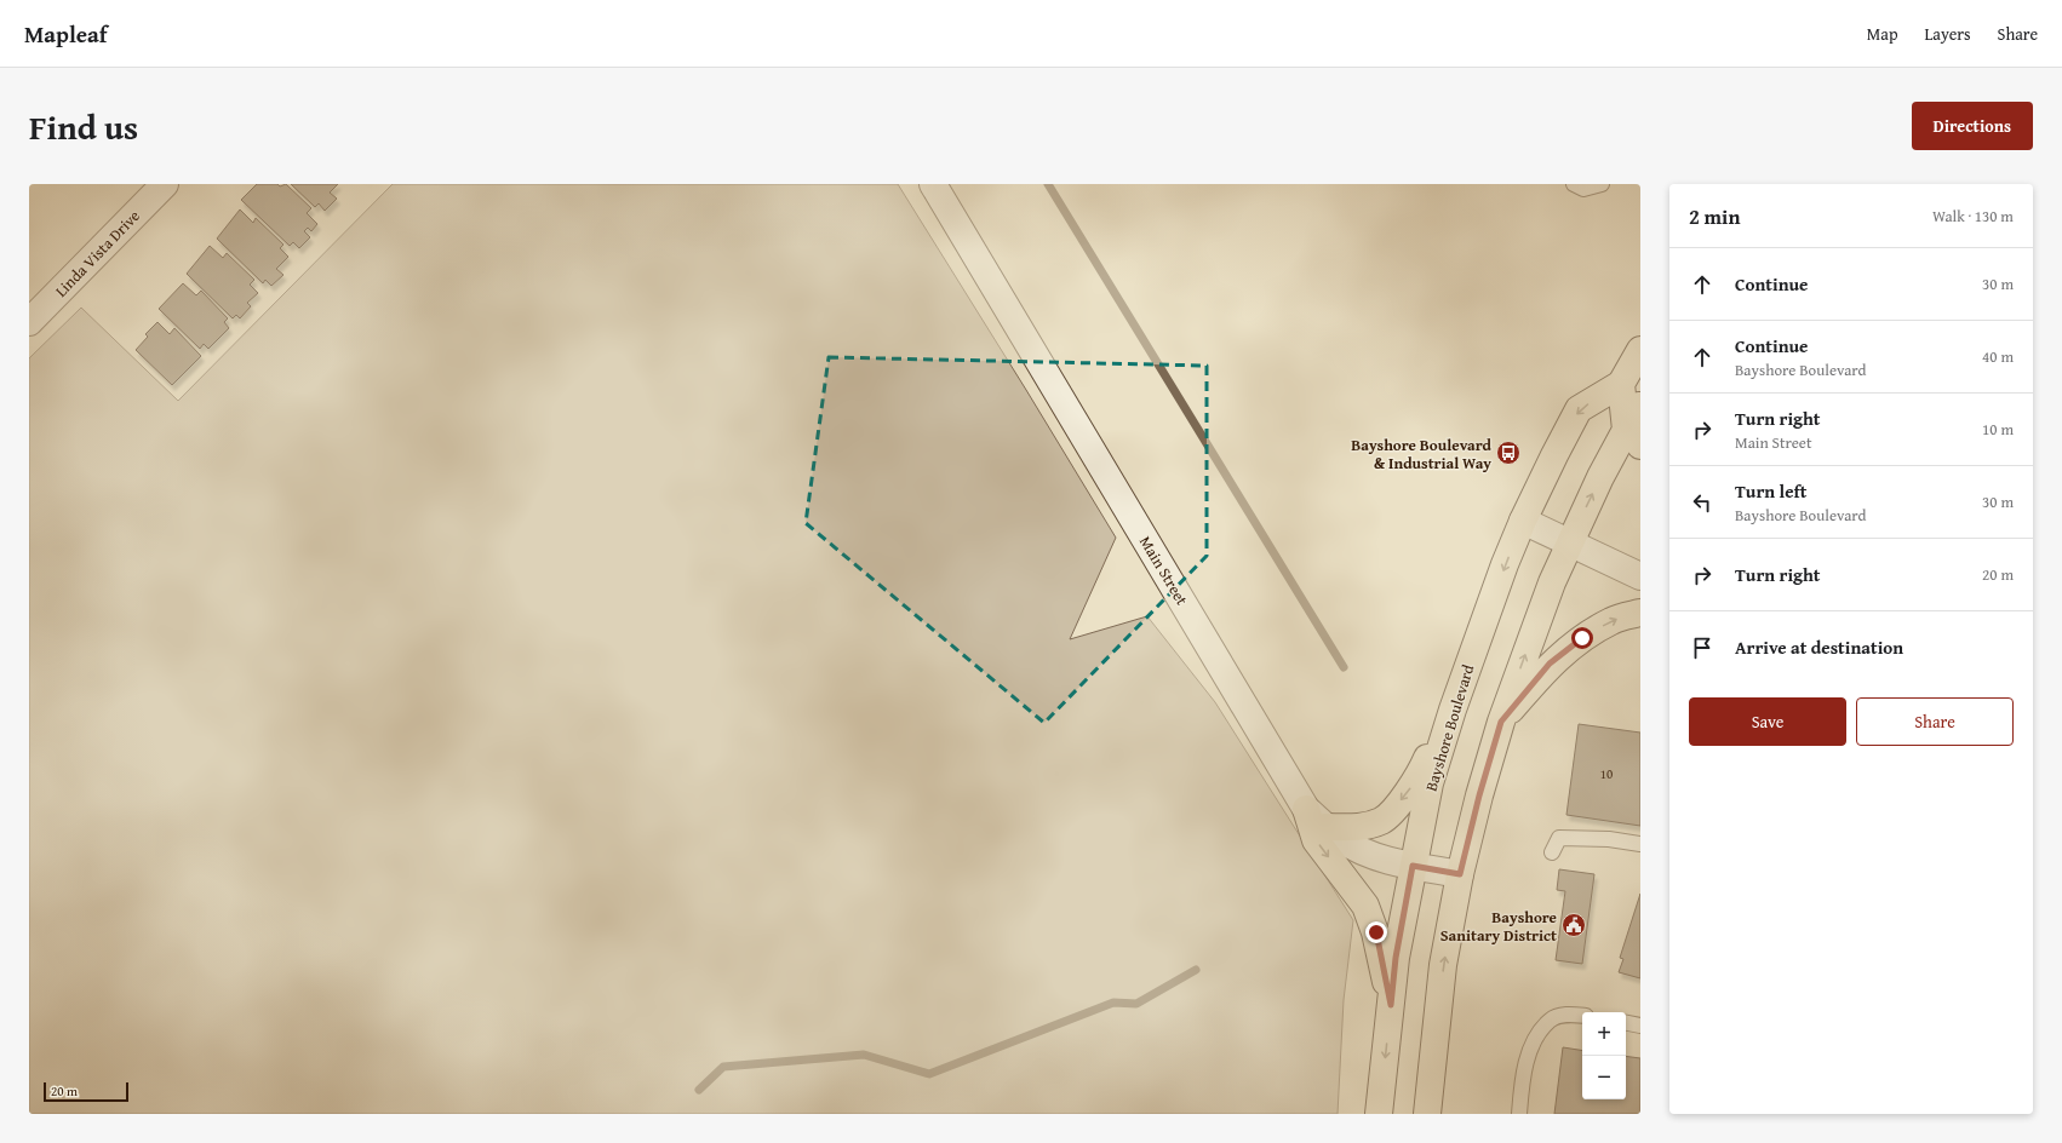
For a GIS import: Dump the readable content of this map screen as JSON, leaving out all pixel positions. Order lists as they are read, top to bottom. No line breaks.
{"streets":{"main road":["Bayshore Boulevard"],"street":["Linda Vista Drive","Main Street"]},"crossings":[["Main Street","Bayshore Boulevard"]],"places":{"bus stop":["Bayshore Boulevard & Industrial Way"],"public building":["Bayshore Sanitary District"]},"house_numbers":["10"],"scale_bar":"20 m","page":{"header":"Mapleaf","nav":["Map","Layers","Share"],"title":"Find us","buttons":["Directions",["Save","Share"]],"heading":["2 min","Walk · 130 m"],"list":[["Continue","30 m"],["Continue","Bayshore Boulevard","40 m"],["Turn right","Main Street","10 m"],["Turn left","Bayshore Boulevard","30 m"],["Turn right","20 m"],"Arrive at destination"],"map_buttons":["+","−"],"scale":"20 m"}}
